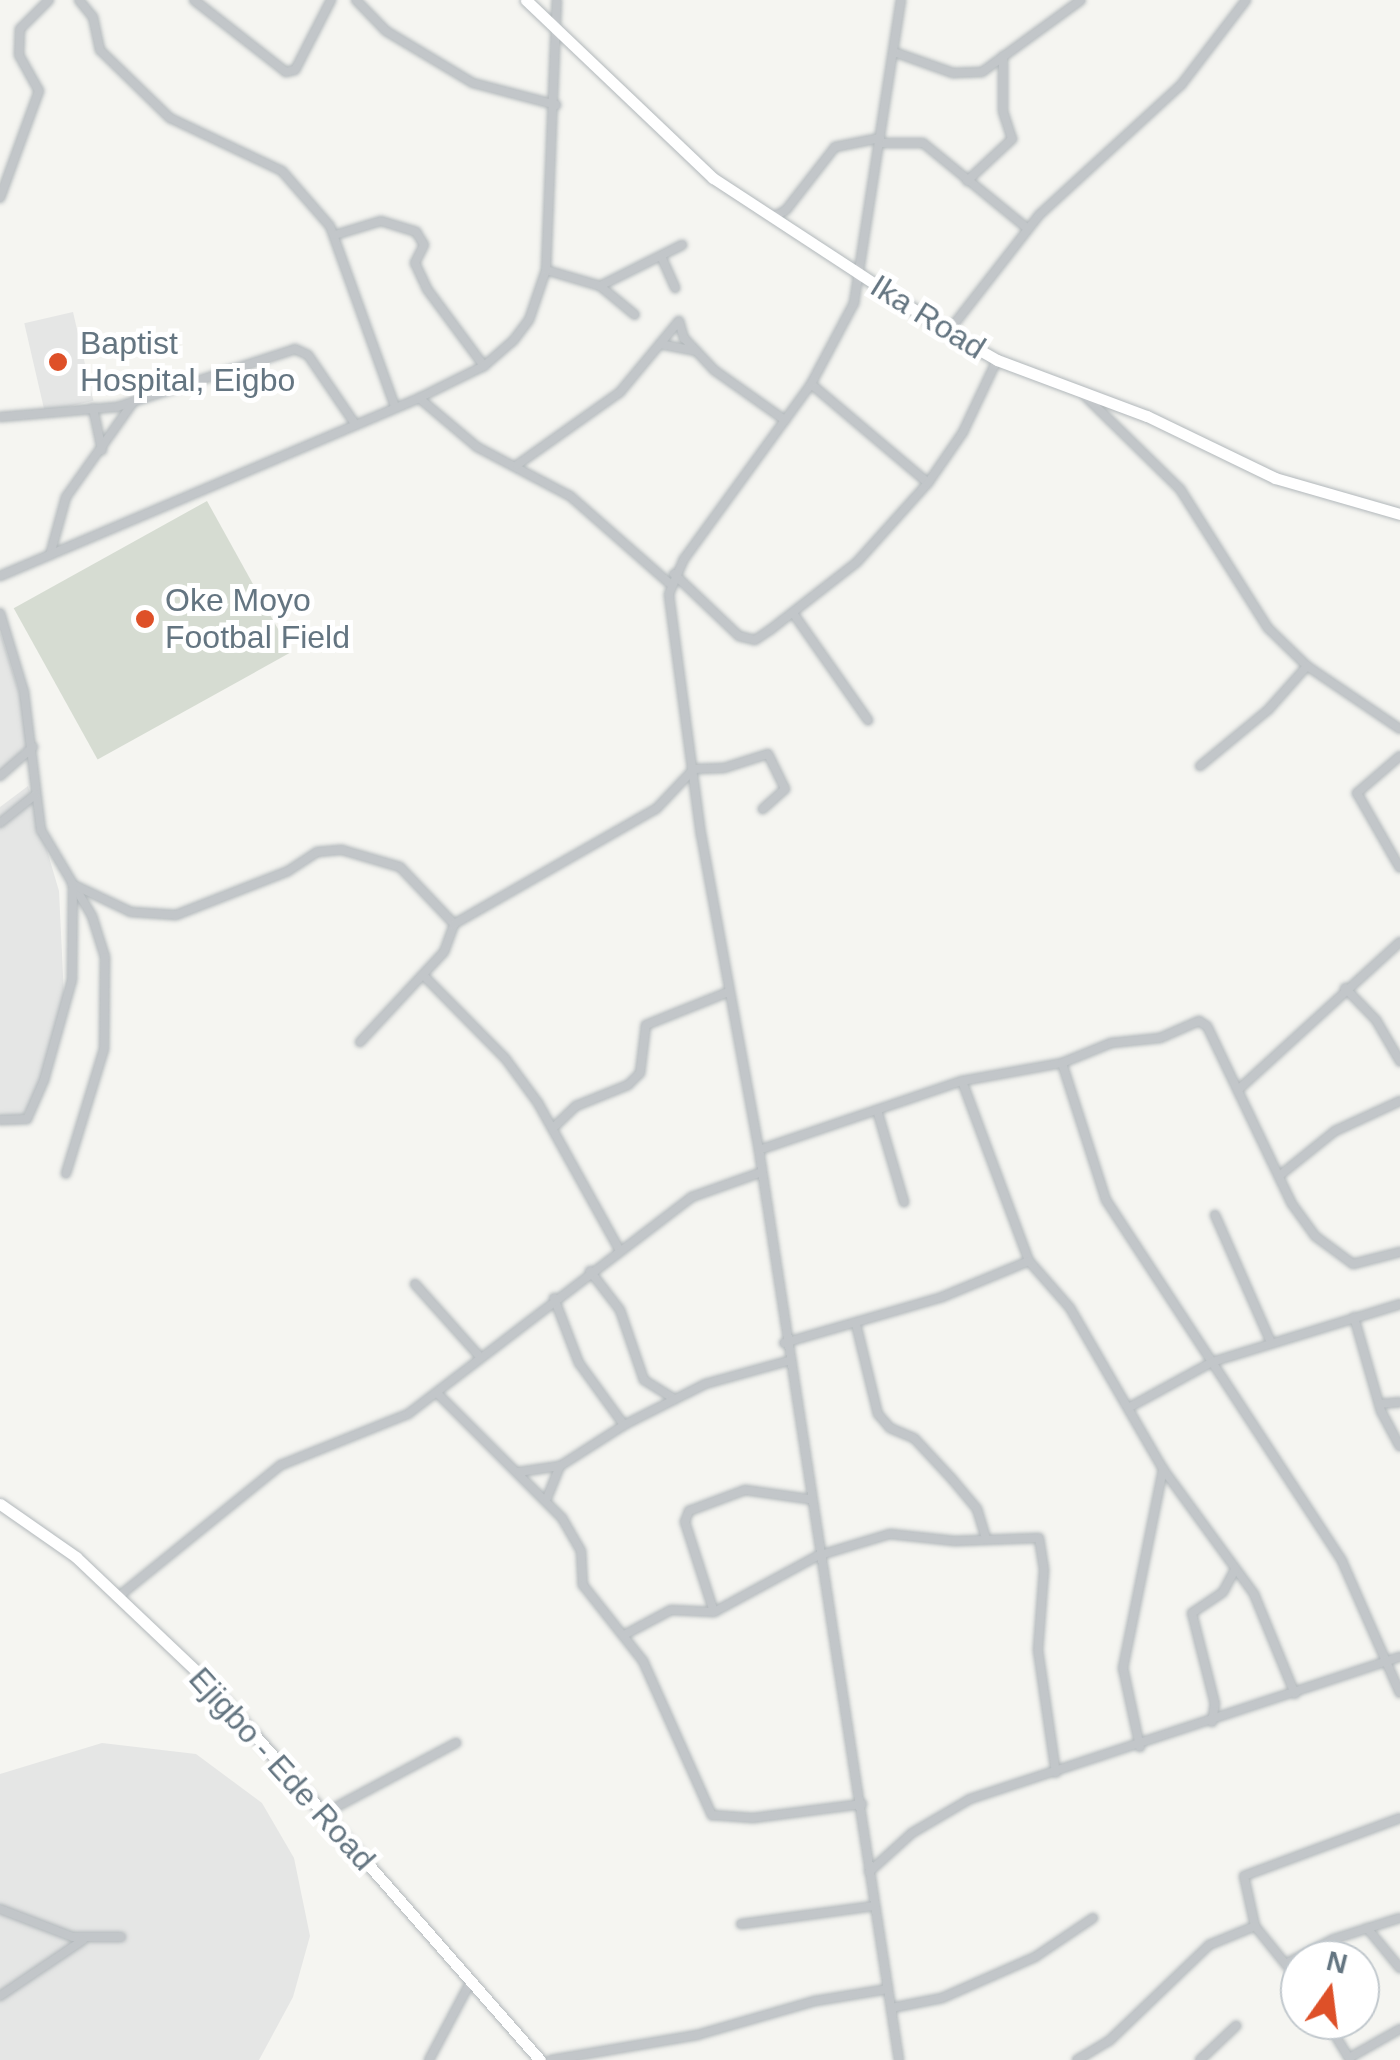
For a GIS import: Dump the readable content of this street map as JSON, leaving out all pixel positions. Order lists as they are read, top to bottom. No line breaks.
{"streets":{"street":["Ika Road","Ejigbo - Ede Road"]},"places":["Baptist Hospital, Eigbo","Oke Moyo Footbal Field"],"north":"top"}
